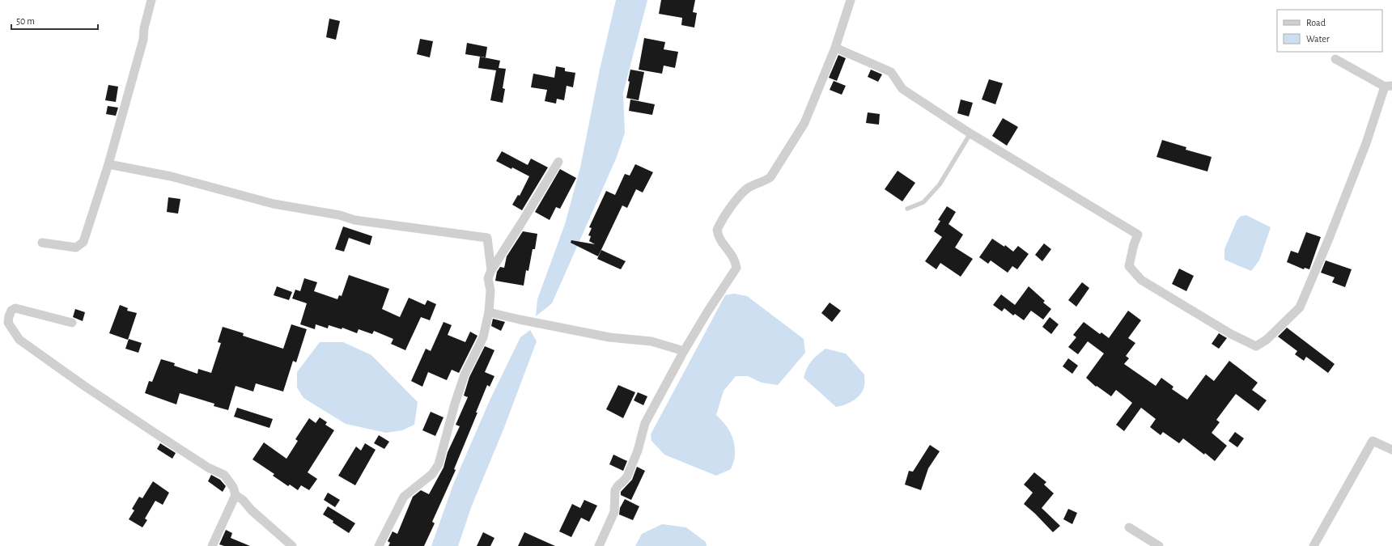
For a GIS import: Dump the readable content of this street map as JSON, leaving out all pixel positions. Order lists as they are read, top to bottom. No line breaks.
{"legend":["Road","Water"],"scale_bar":"50 m"}
